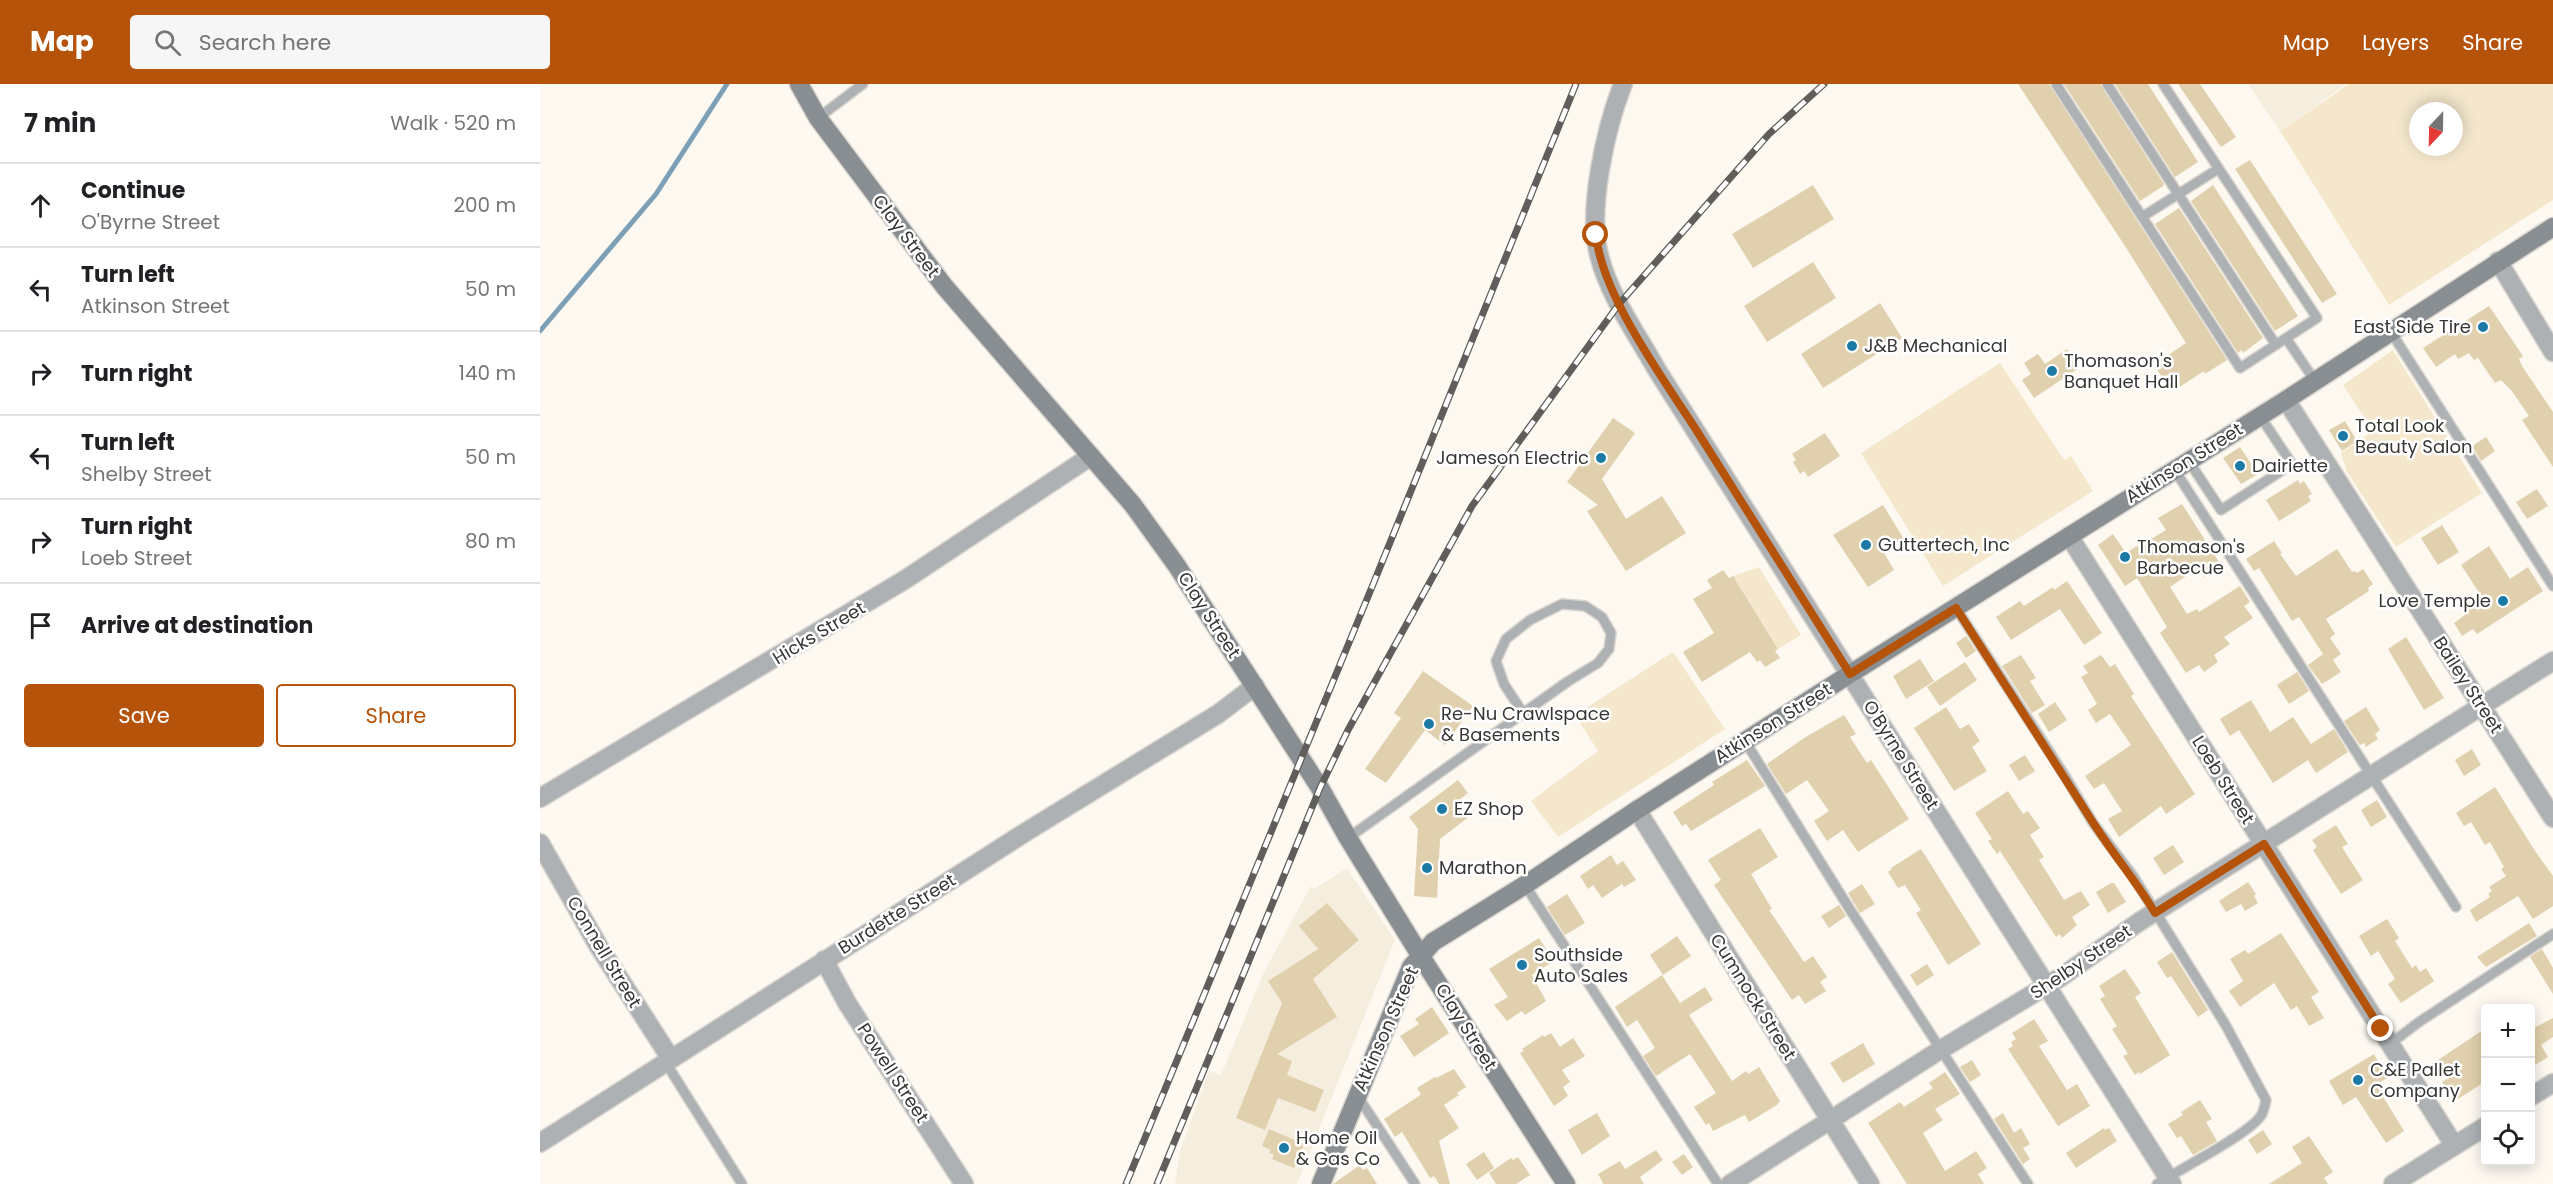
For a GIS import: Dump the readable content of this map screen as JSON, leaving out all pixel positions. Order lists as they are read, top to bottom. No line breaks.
{"streets":{"street":["Clay Street","Atkinson Street","Hicks Street","Bailey Street","O'Byrne Street","Loeb Street","Burdette Street","Connell Street","Shelby Street","Cumnock Street","Powell Street"]},"crossings":[["Clay Street","Atkinson Street"],["Clay Street","Hicks Street"],["Clay Street","Burdette Street"],["Atkinson Street","Bailey Street"],["Atkinson Street","O'Byrne Street"],["Atkinson Street","Loeb Street"],["Atkinson Street","Cumnock Street"],["Bailey Street","Shelby Street"],["O'Byrne Street","Shelby Street"],["Loeb Street","Shelby Street"],["Burdette Street","Connell Street"],["Burdette Street","Powell Street"],["Shelby Street","Cumnock Street"]],"places":["East Side Tire","J&B Mechanical","Thomason's Banquet Hall","Total Look Beauty Salon","Jameson Electric","Dairiette","Guttertech, Inc","Thomason's Barbecue","Love Temple","Re-Nu Crawlspace & Basements","EZ Shop","Marathon","Southside Auto Sales","C&E Pallet Company","Home Oil & Gas Co"],"north":"bottom","page":{"header":"Map","search":"Search here","nav":["Map","Layers","Share"],"heading":["7 min","Walk · 520 m"],"list":[["Continue","O'Byrne Street","200 m"],["Turn left","Atkinson Street","50 m"],["Turn right","140 m"],["Turn left","Shelby Street","50 m"],["Turn right","Loeb Street","80 m"],"Arrive at destination"],"buttons":["Save","Share"],"map_buttons":["+","−"]}}
